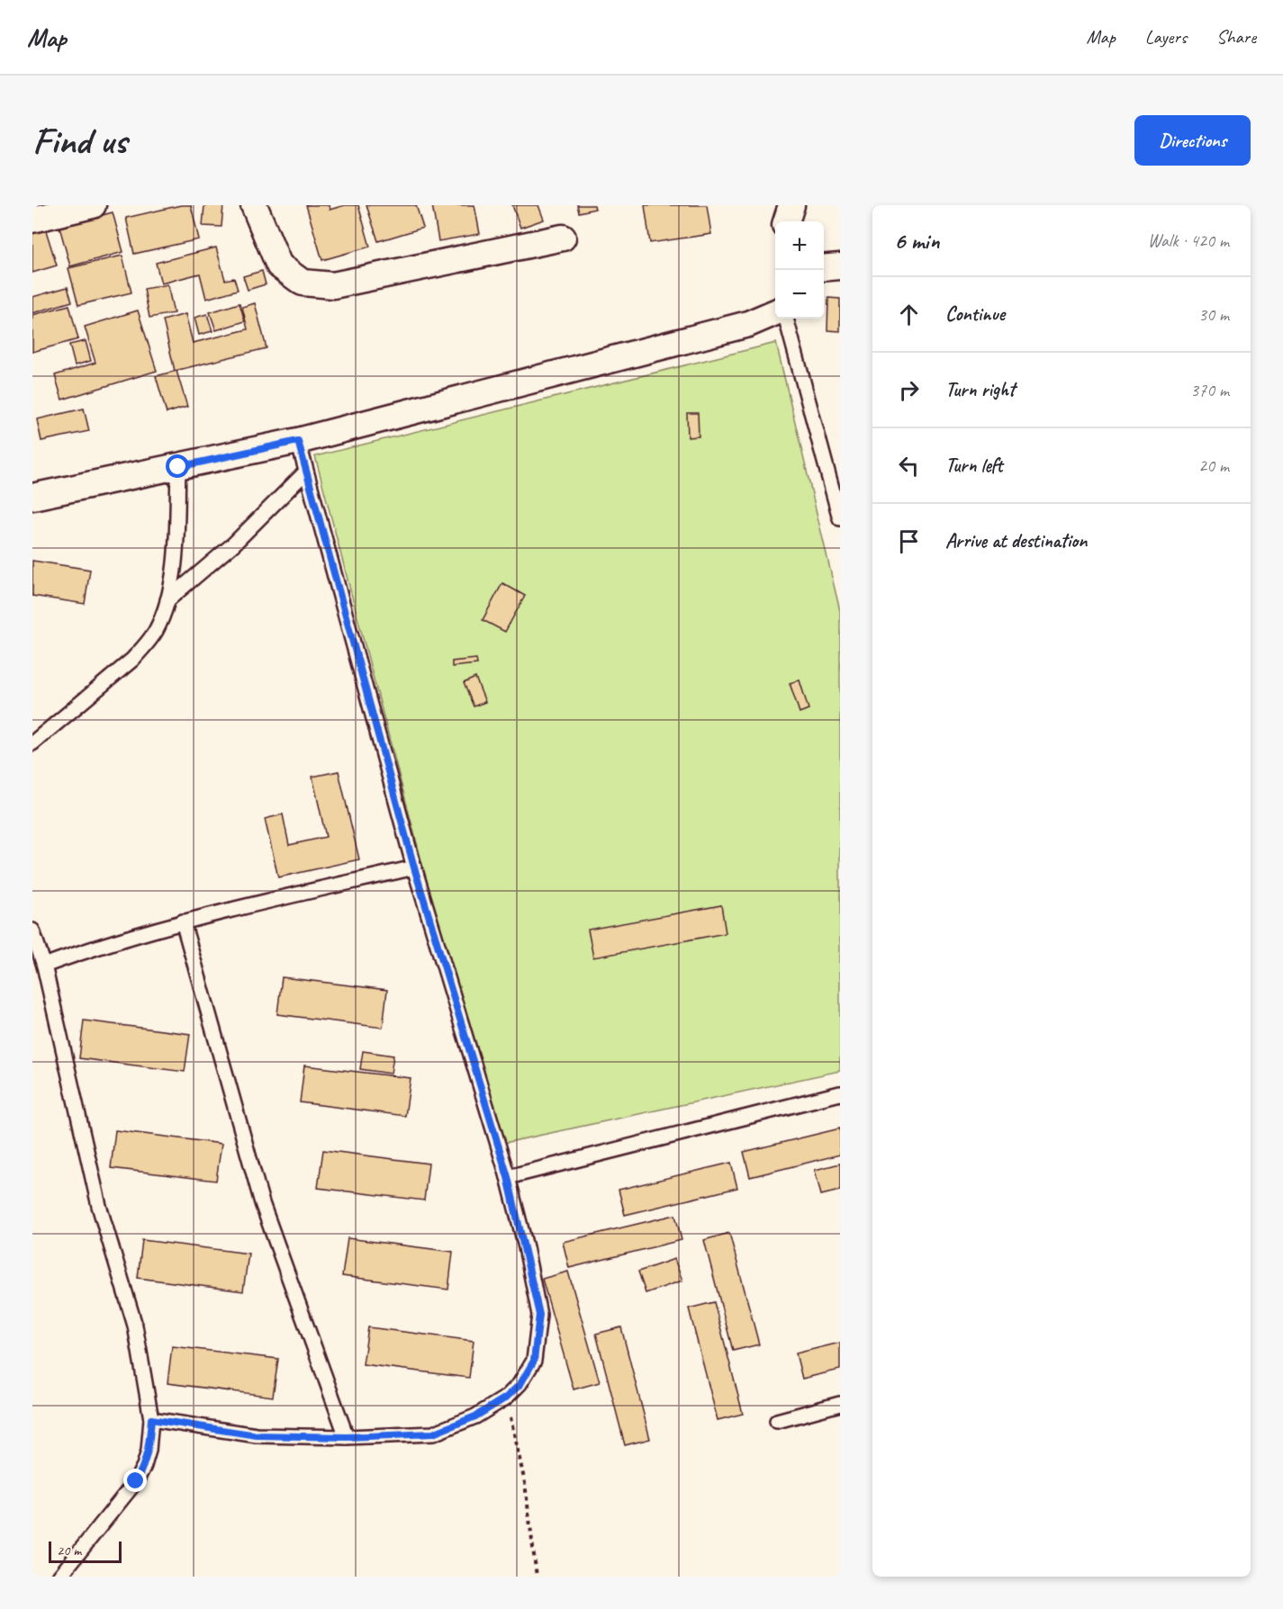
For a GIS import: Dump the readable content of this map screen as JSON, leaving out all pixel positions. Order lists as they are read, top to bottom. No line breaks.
{"scale_bar":"20 m","page":{"header":"Map","nav":["Map","Layers","Share"],"buttons":"Directions","title":"Find us","heading":["6 min","Walk · 420 m"],"map_buttons":["+","−"],"list":[["Continue","30 m"],["Turn right","370 m"],["Turn left","20 m"],"Arrive at destination"],"scale":"20 m"}}
